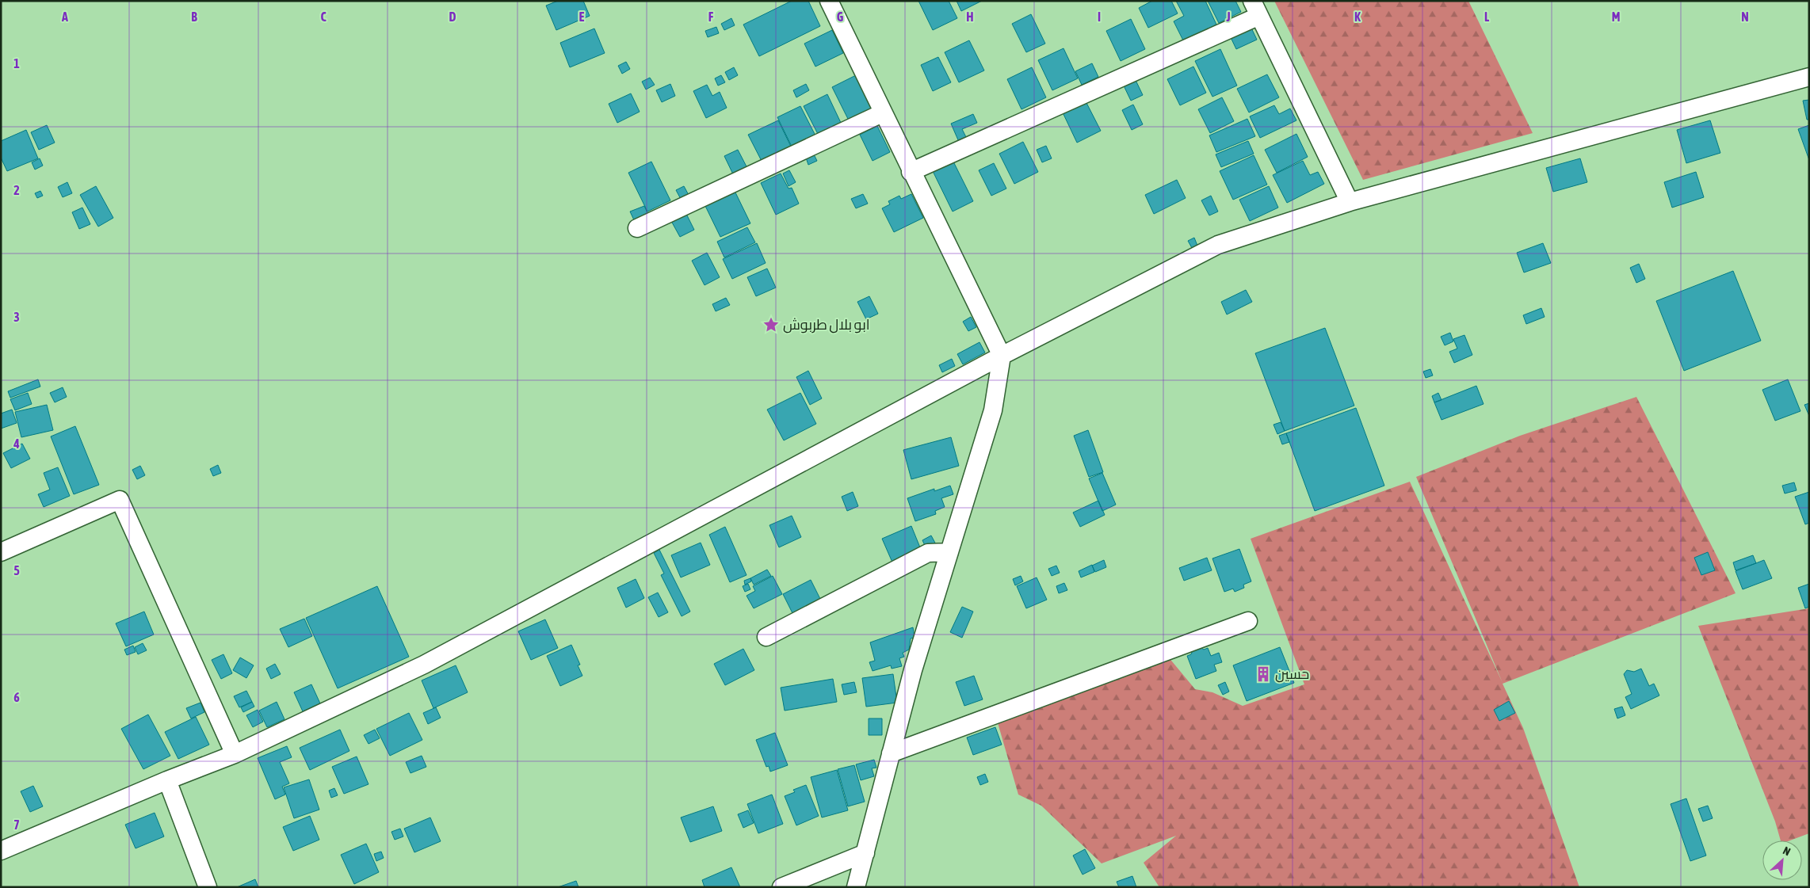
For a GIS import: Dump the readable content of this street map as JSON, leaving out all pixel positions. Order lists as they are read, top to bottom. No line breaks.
{"places":{"place":["ابو بلال طربوش"],"building":["حسين"]},"north":"top right","grid":{"columns":["A","B","C","D","E","F","G","H","I","J","K","L","M","N"],"rows":["1","2","3","4","5","6","7"]}}
